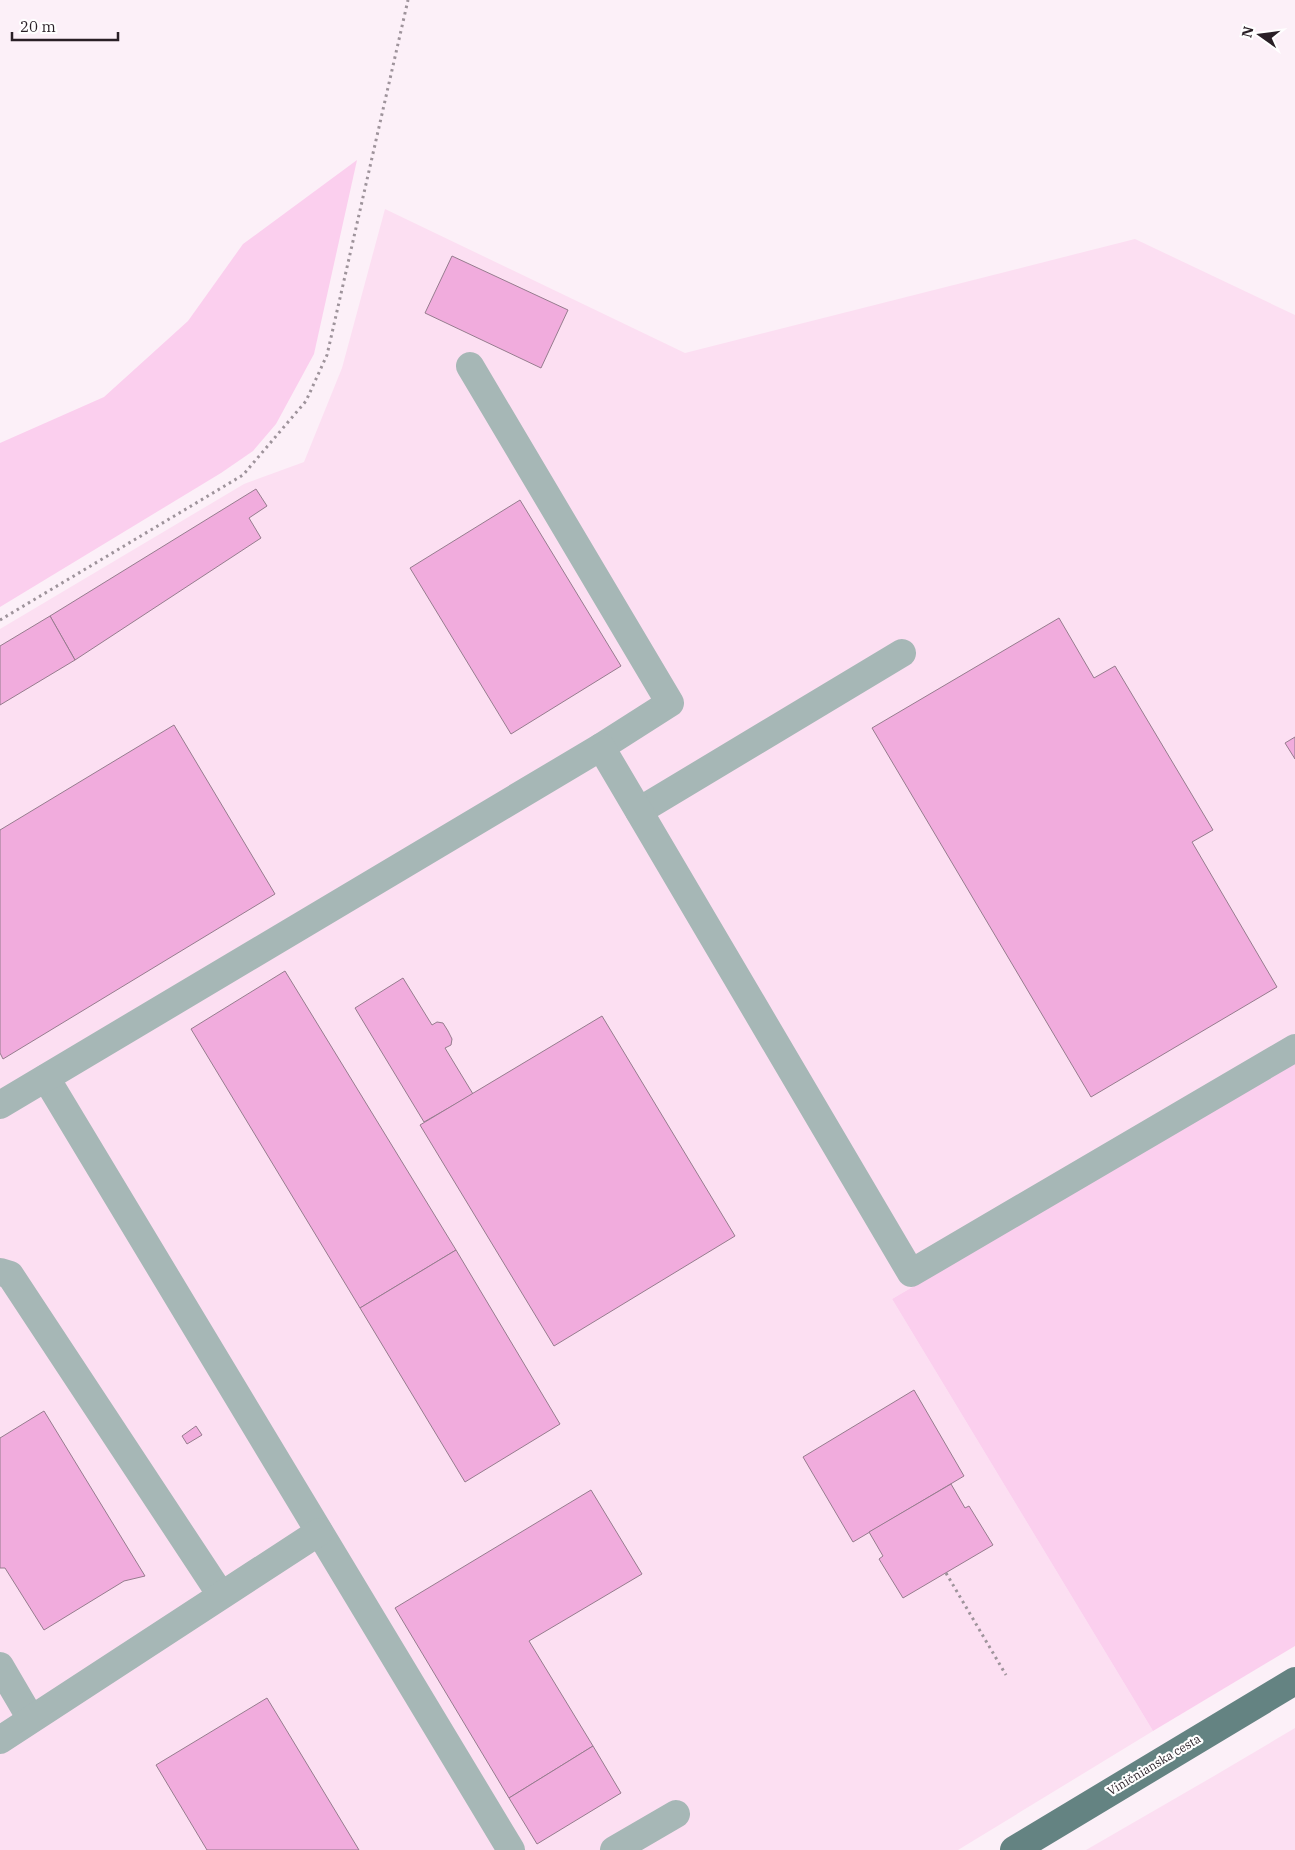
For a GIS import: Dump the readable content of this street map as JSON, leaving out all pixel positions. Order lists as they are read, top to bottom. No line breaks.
{"streets":{"main road":["Viničnianska cesta"]},"scale_bar":"20 m","north":"left"}
